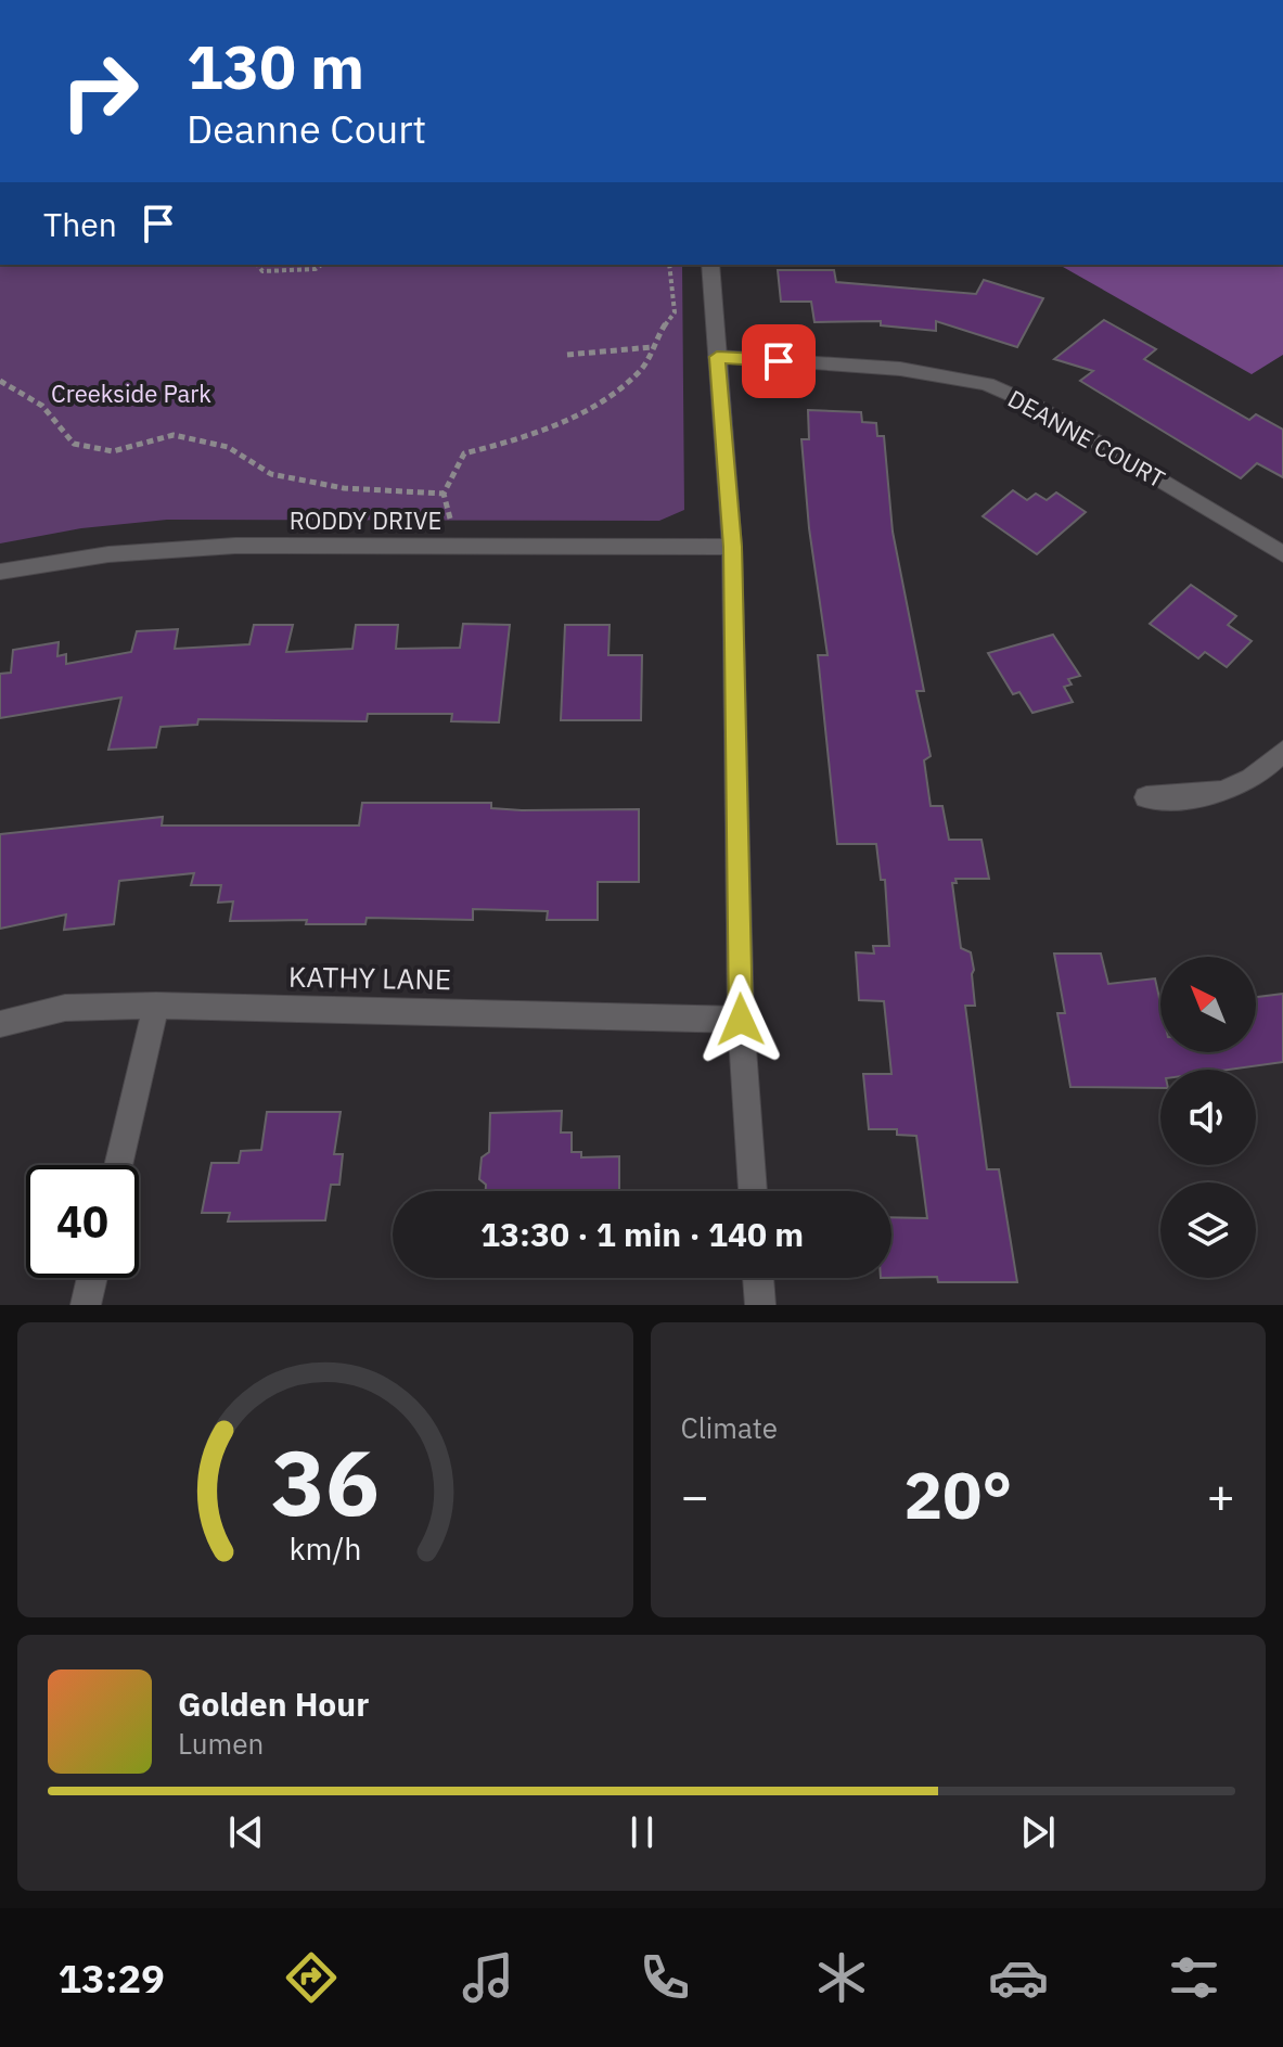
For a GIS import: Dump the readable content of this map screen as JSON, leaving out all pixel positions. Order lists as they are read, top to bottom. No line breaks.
{"streets":{"street":["DEANNE COURT","RODDY DRIVE","KATHY LANE"]},"parks":["Creekside Park"],"north":"top left","page":{"turn":["130 m","Deanne Court"],"then":"Then","limit":"40","trip":"13:30 · 1 min · 140 m","tile":"Climate","heat":["−","20°","+"],"song":["Golden Hour","Lumen"],"tabs":"13:29","gauge":["36","km/h"]}}
